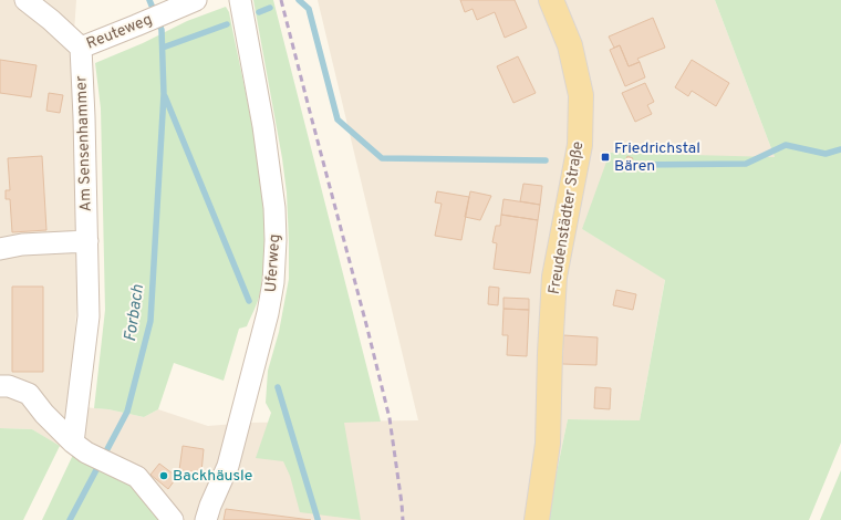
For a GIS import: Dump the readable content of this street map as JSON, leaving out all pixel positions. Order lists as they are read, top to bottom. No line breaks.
{"streets":{"main road":["Freudenstädter Straße"],"street":["Reuteweg","Am Sensenhammer","Uferweg"]},"crossings":[["Reuteweg","Am Sensenhammer"]],"water":["Forbach"],"places":{"transit":["Friedrichstal Bären"],"other":["Backhäusle"]}}
